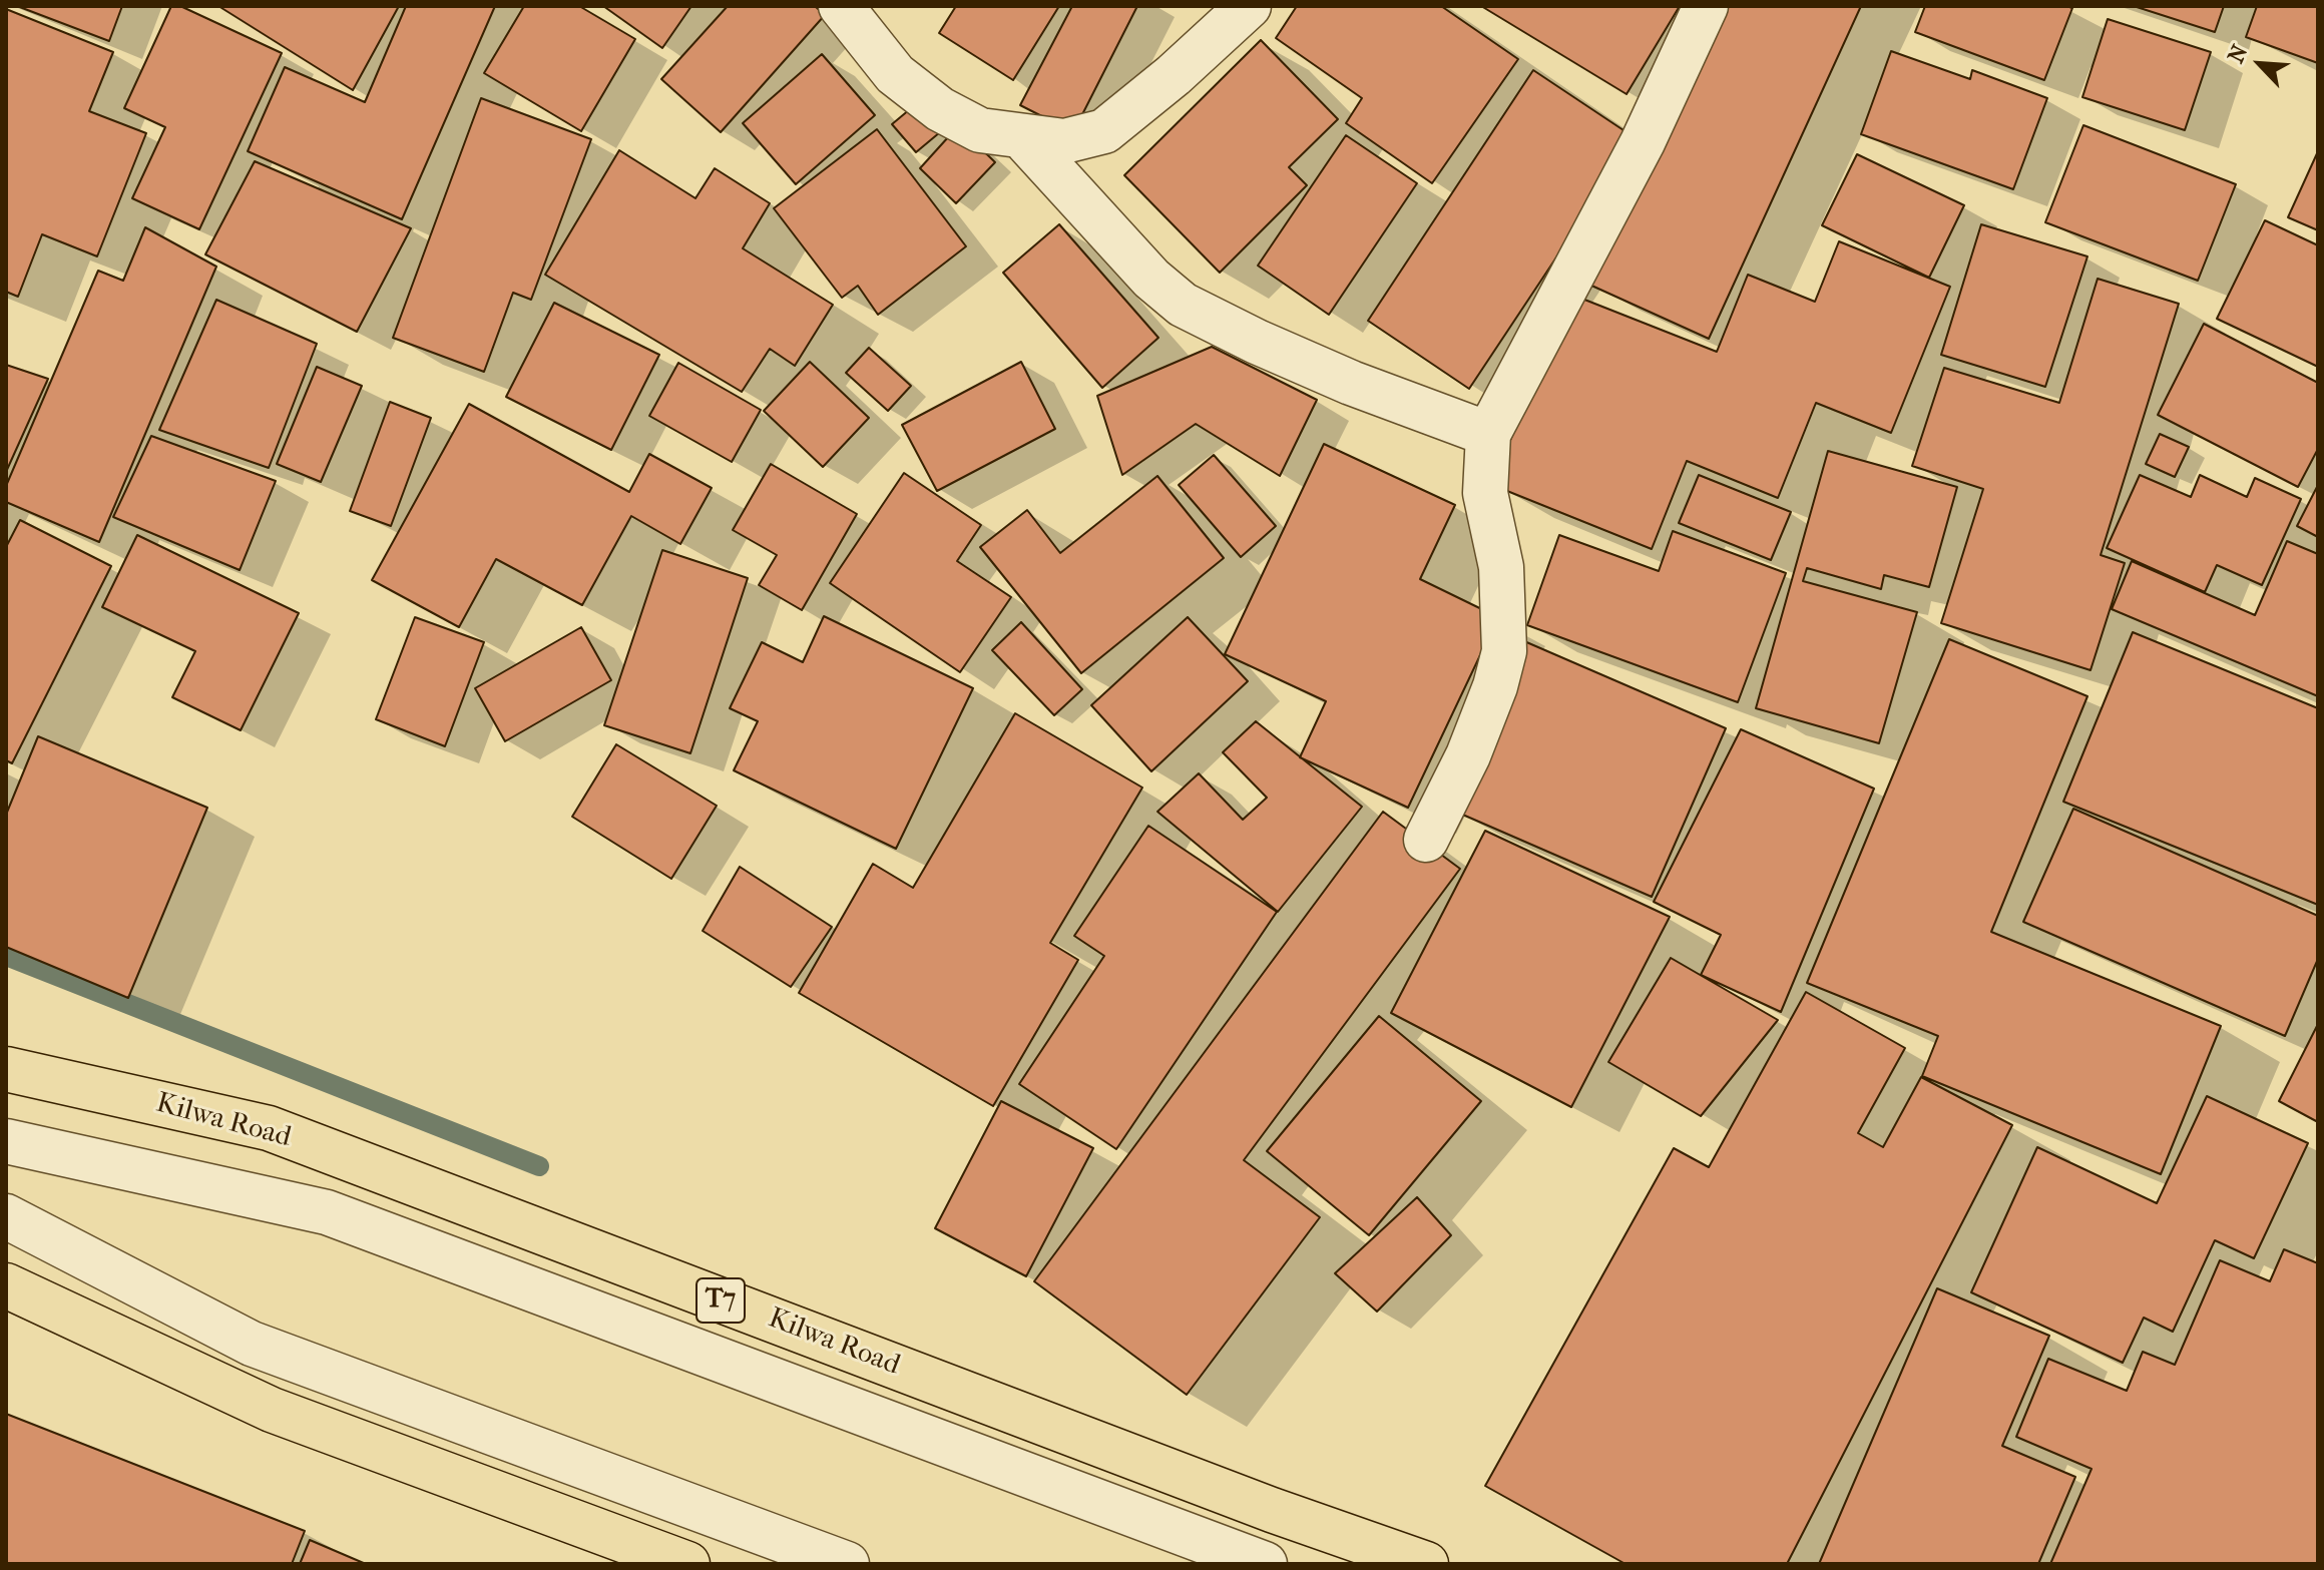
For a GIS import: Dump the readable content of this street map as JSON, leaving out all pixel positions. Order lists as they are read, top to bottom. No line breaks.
{"streets":{"highway":["Kilwa Road","T7"]},"north":"top left"}
